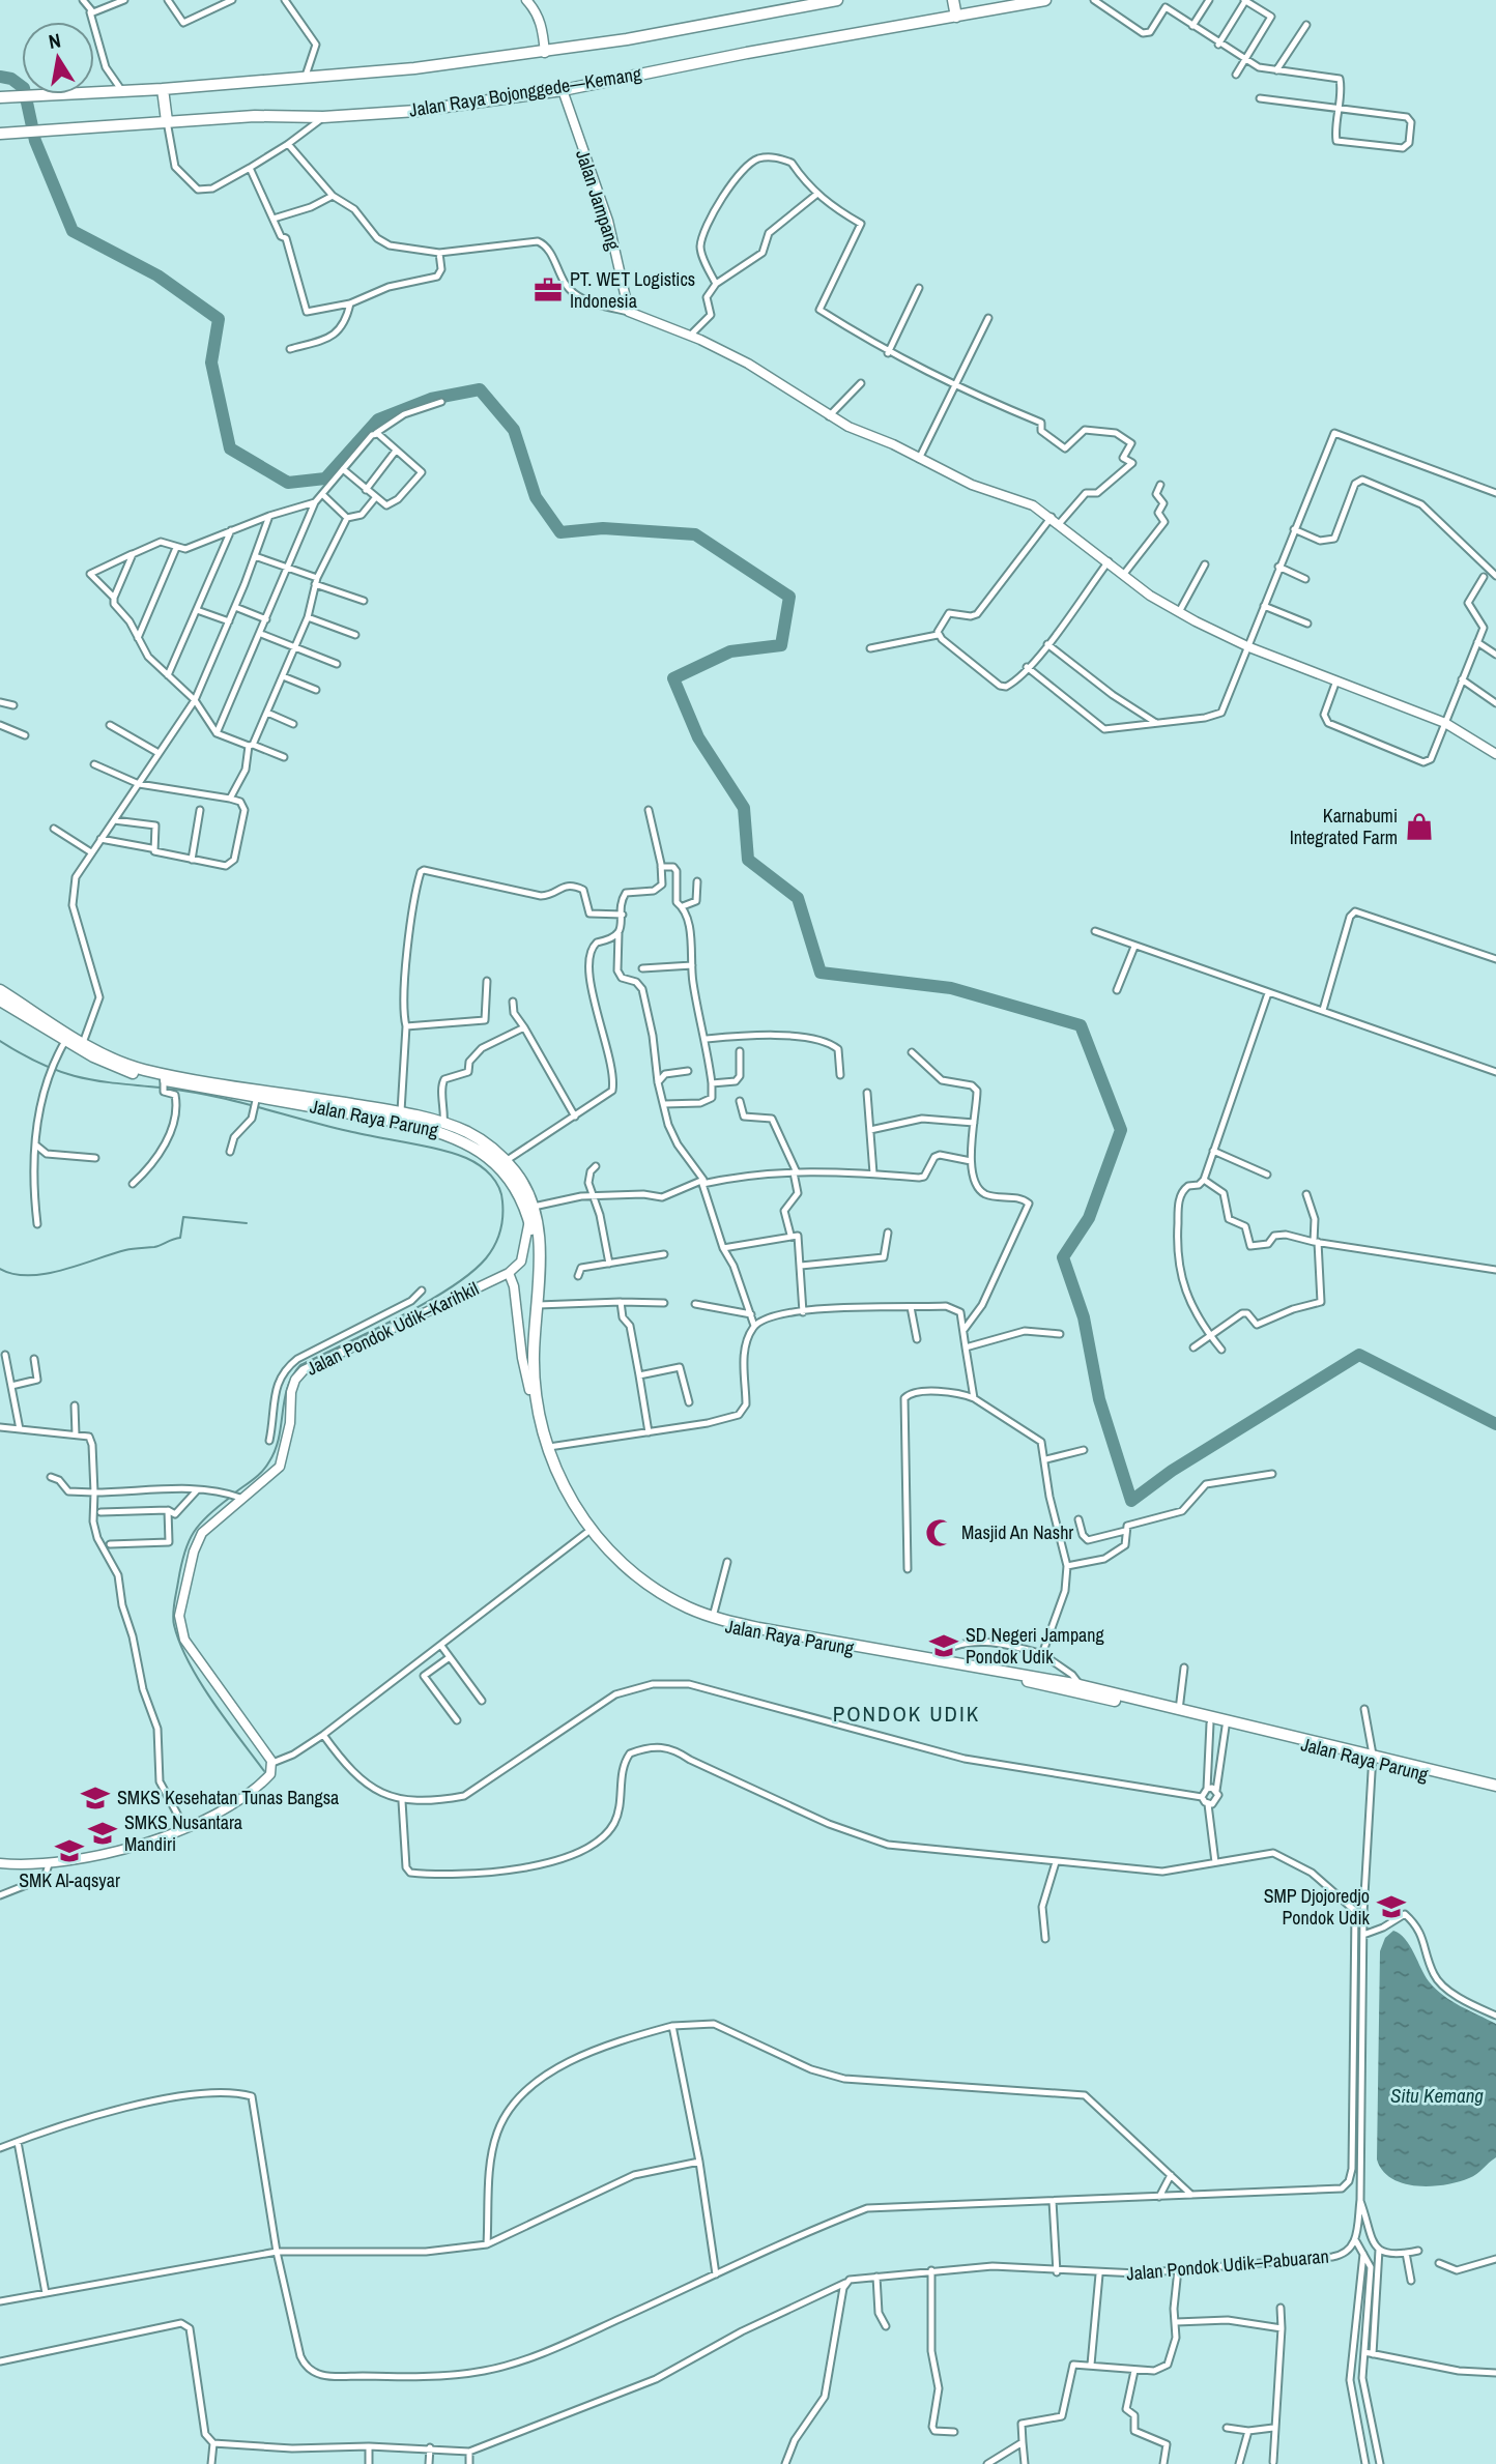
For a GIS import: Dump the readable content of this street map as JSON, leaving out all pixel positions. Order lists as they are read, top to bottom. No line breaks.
{"streets":{"highway":["Jalan Raya Bojonggede—Kemang","Jalan Raya Parung"],"street":["Jalan Jampang","Jalan Pondok Udik–Karihkil","Jalan Pondok Udik–Pabuaran"]},"crossings":[["Jalan Raya Bojonggede—Kemang","Jalan Jampang"]],"districts":["PONDOK UDIK"],"water":["Situ Kemang"],"places":{"office":["PT. WET Logistics Indonesia"],"shop":["Karnabumi Integrated Farm"],"mosque":["Masjid An Nashr"],"school or university":["SD Negeri Jampang Pondok Udik","SMKS Kesehatan Tunas Bangsa","SMKS Nusantara Mandiri","SMK Al-aqsyar","SMP Djojoredjo Pondok Udik"]},"north":"top"}
